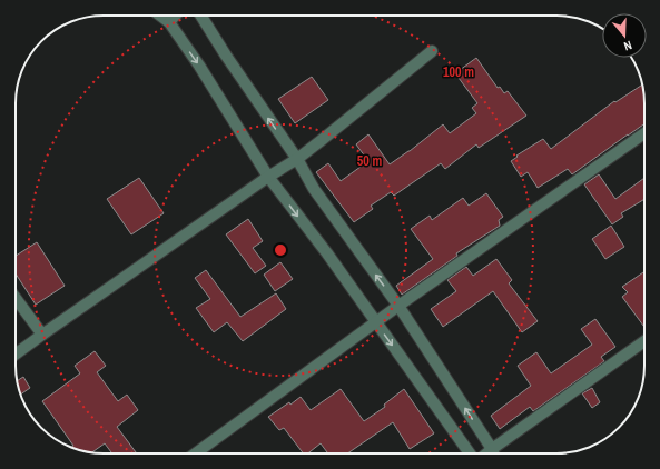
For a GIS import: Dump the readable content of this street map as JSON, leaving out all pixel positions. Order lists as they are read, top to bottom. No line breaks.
{"north":"bottom","rings":["100 m","50 m"]}
